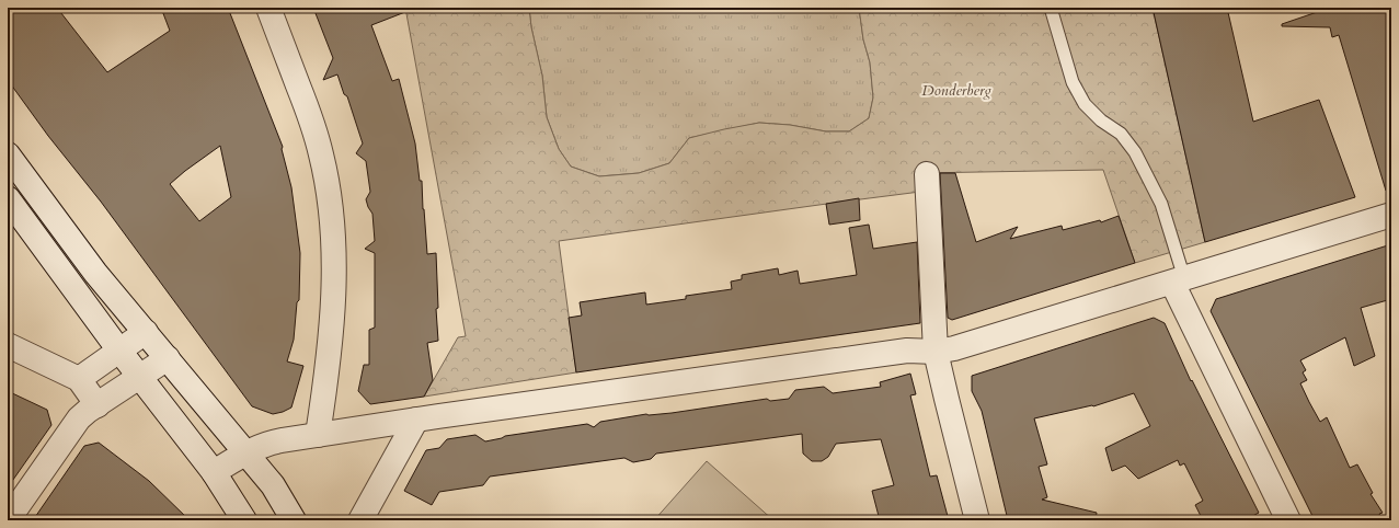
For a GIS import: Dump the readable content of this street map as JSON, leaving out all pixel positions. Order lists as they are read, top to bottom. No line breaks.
{"parks":["Donderberg"]}
